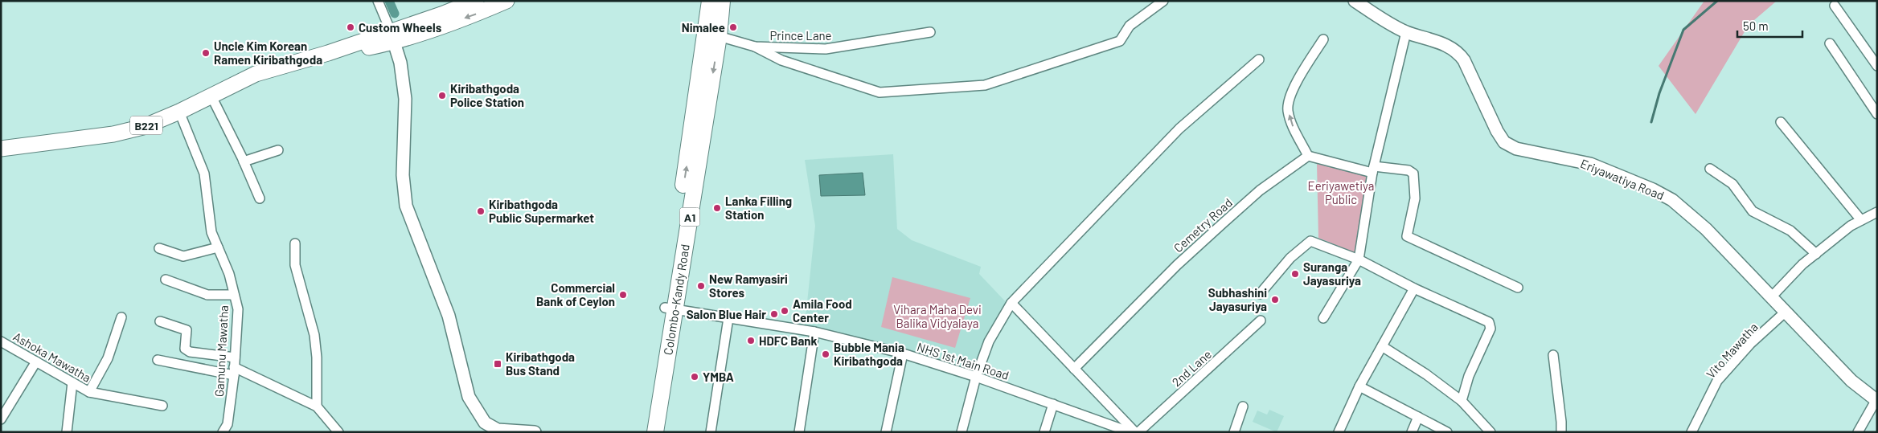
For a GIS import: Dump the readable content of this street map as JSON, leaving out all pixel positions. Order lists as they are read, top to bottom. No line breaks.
{"streets":{"highway":["A1","Colombo-Kandy Road"],"main road":["B221"],"street":["Prince Lane","Eriyawatiya Road","Cemetry Road","Vito Mawatha","Gamunu Mawatha","Ashoka Mawatha","NHS 1st Main Road","2nd Lane"]},"crossings":[["Prince Lane","Colombo-Kandy Road"],["B221","Gamunu Mawatha"],["Eriyawatiya Road","Vito Mawatha"],["Colombo-Kandy Road","NHS 1st Main Road"]],"parks":["Eeriyawetiya Public","Vihara Maha Devi Balika Vidyalaya"],"places":{"other":["Custom Wheels","Nimalee","Uncle Kim Korean Ramen Kiribathgoda","Kiribathgoda Police Station","Lanka Filling Station","Kiribathgoda Public Supermarket","Suranga Jayasuriya","New Ramyasiri Stores","Commercial Bank of Ceylon","Subhashini Jayasuriya","Amila Food Center","Salon Blue Hair","HDFC Bank","Bubble Mania Kiribathgoda","YMBA"],"transit":["Kiribathgoda Bus Stand"]},"scale_bar":"50 m"}
